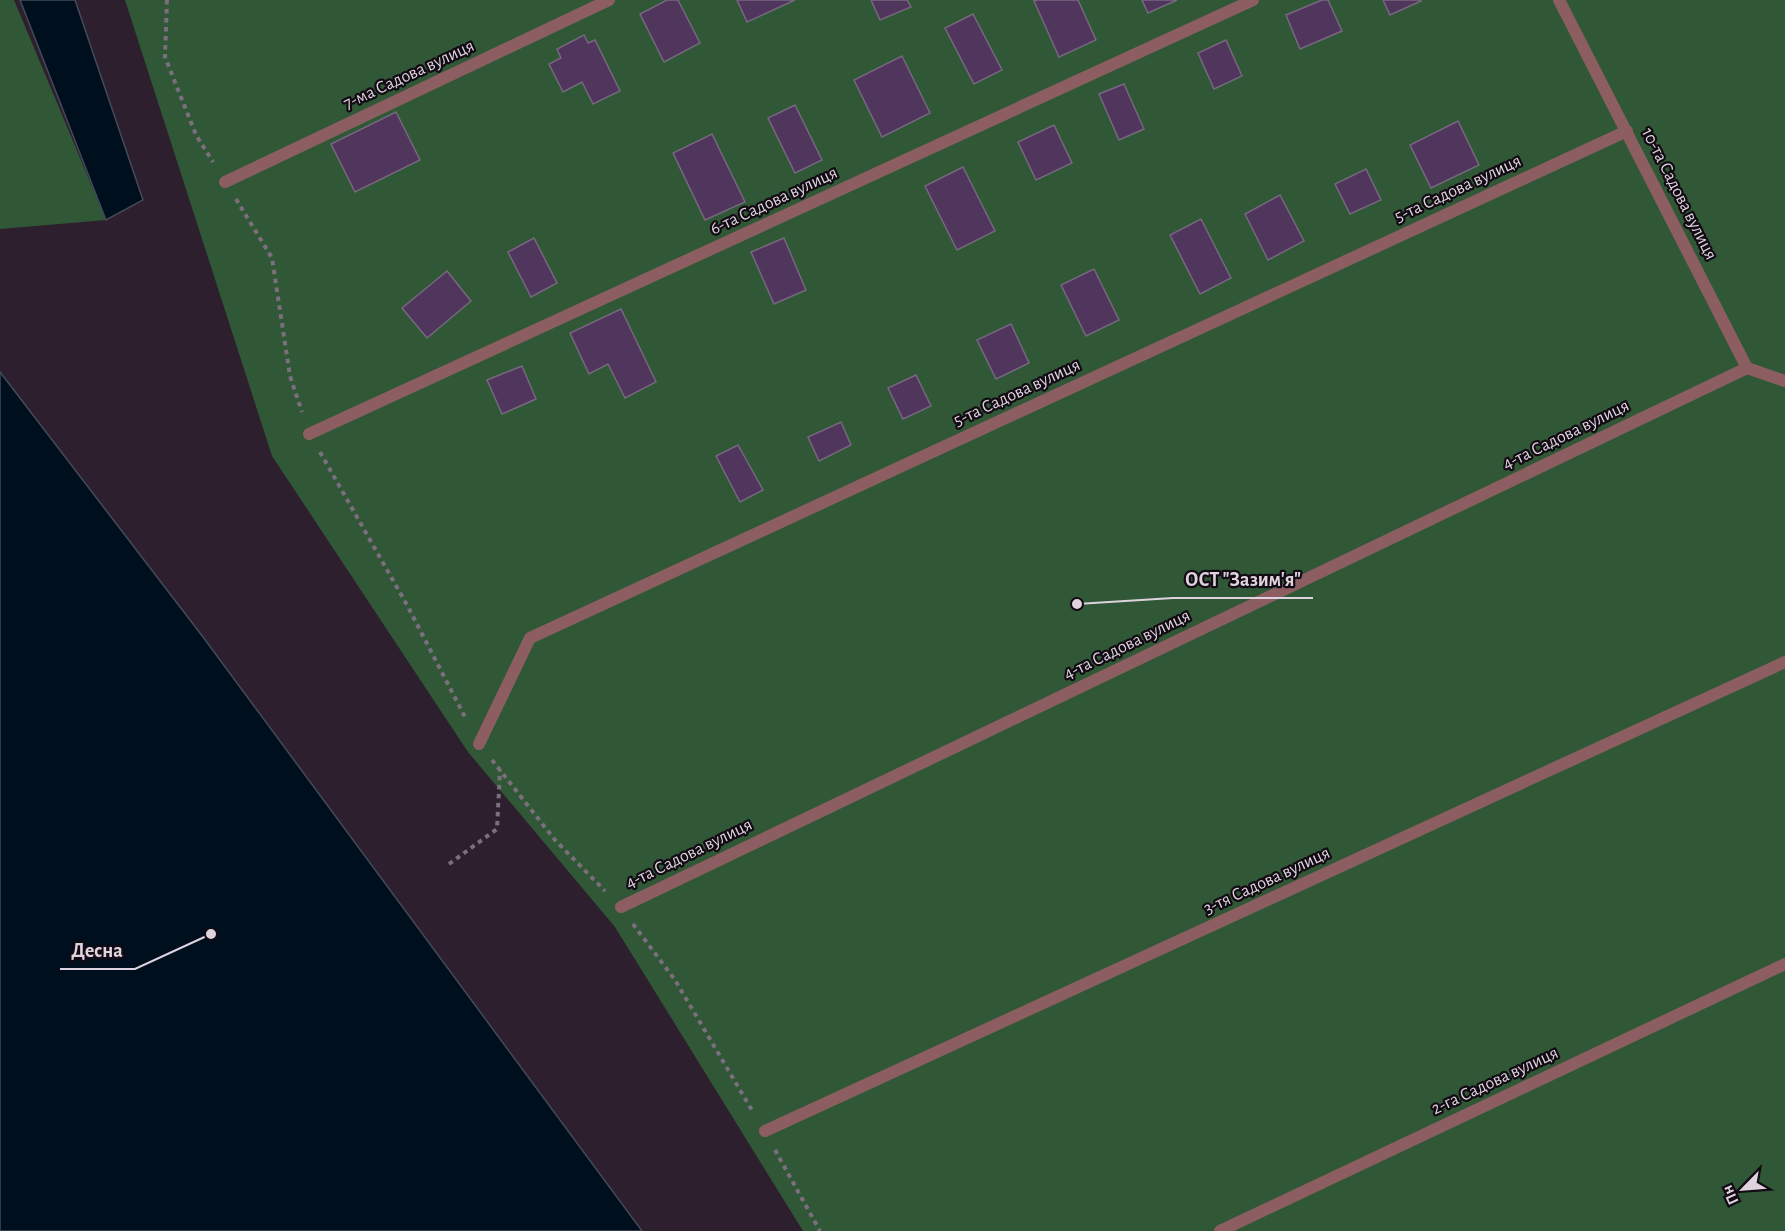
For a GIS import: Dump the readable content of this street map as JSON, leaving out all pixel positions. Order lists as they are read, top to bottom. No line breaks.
{"streets":{"street":["7-ма Садова вулиця","5-та Садова вулиця","10-та Садова вулиця","6-та Садова вулиця","4-та Садова вулиця","3-тя Садова вулиця","2-га Садова вулиця"]},"crossings":[["5-та Садова вулиця","10-та Садова вулиця"],["10-та Садова вулиця","4-та Садова вулиця"]],"places":["ОСТ \"Зазим'я\"","Десна"],"north":"bottom left"}
